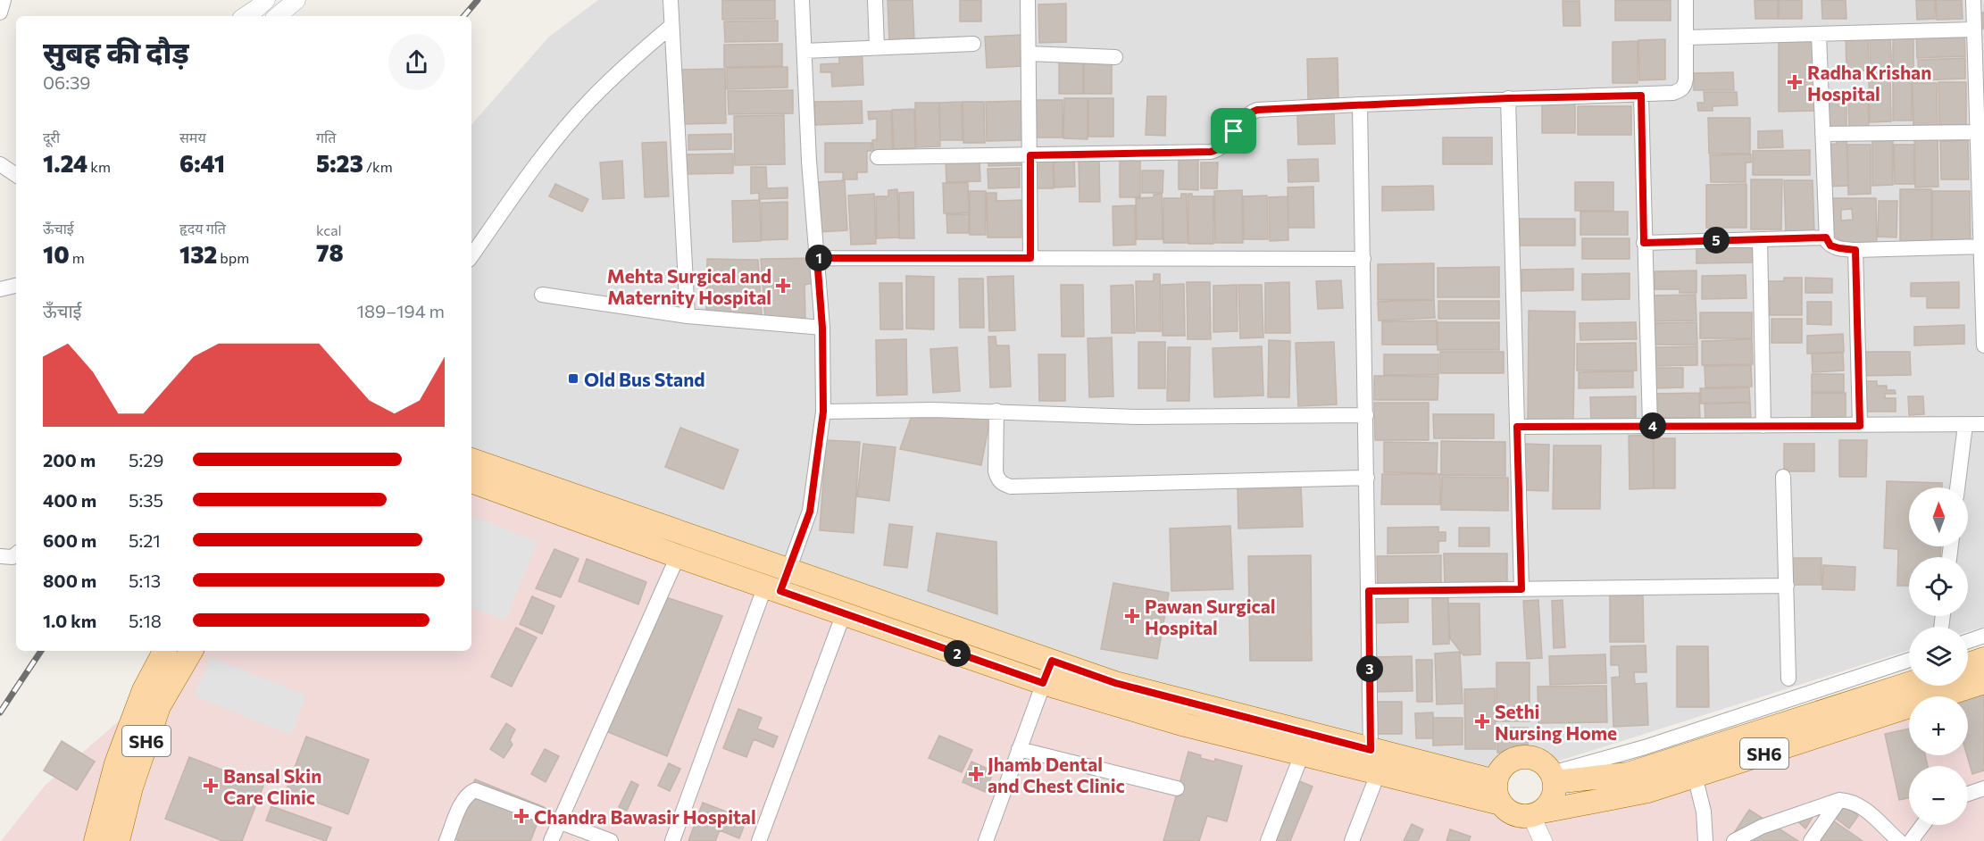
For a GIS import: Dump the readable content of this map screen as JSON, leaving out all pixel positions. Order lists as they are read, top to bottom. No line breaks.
{"streets":{"main road":["SH6"]},"places":{"health":["Radha Krishan Hospital","Mehta Surgical and Maternity Hospital","Pawan Surgical Hospital","Sethi Nursing Home","Jhamb Dental and Chest Clinic","Bansal Skin Care Clinic","Chandra Bawasir Hospital"],"transit":["Old Bus Stand"]},"north":"top","page":{"heading":["सुबह की दौड़","06:39"],"stats":[["दूरी","1.24 km"],["समय","6:41"],["गति","5:23 /km"],["ऊँचाई","10 m"],["हृदय गति","132 bpm"],["kcal","78"]],"pins":["5","1","4","2","3"],"chart":["ऊँचाई","189–194 m"],"list":[{"name":"200 m","note":"5:29"},{"name":"400 m","note":"5:35"},{"name":"600 m","note":"5:21"},{"name":"800 m","note":"5:13"},{"name":"1.0 km","note":"5:18"}],"map_buttons":["+","−"]}}
